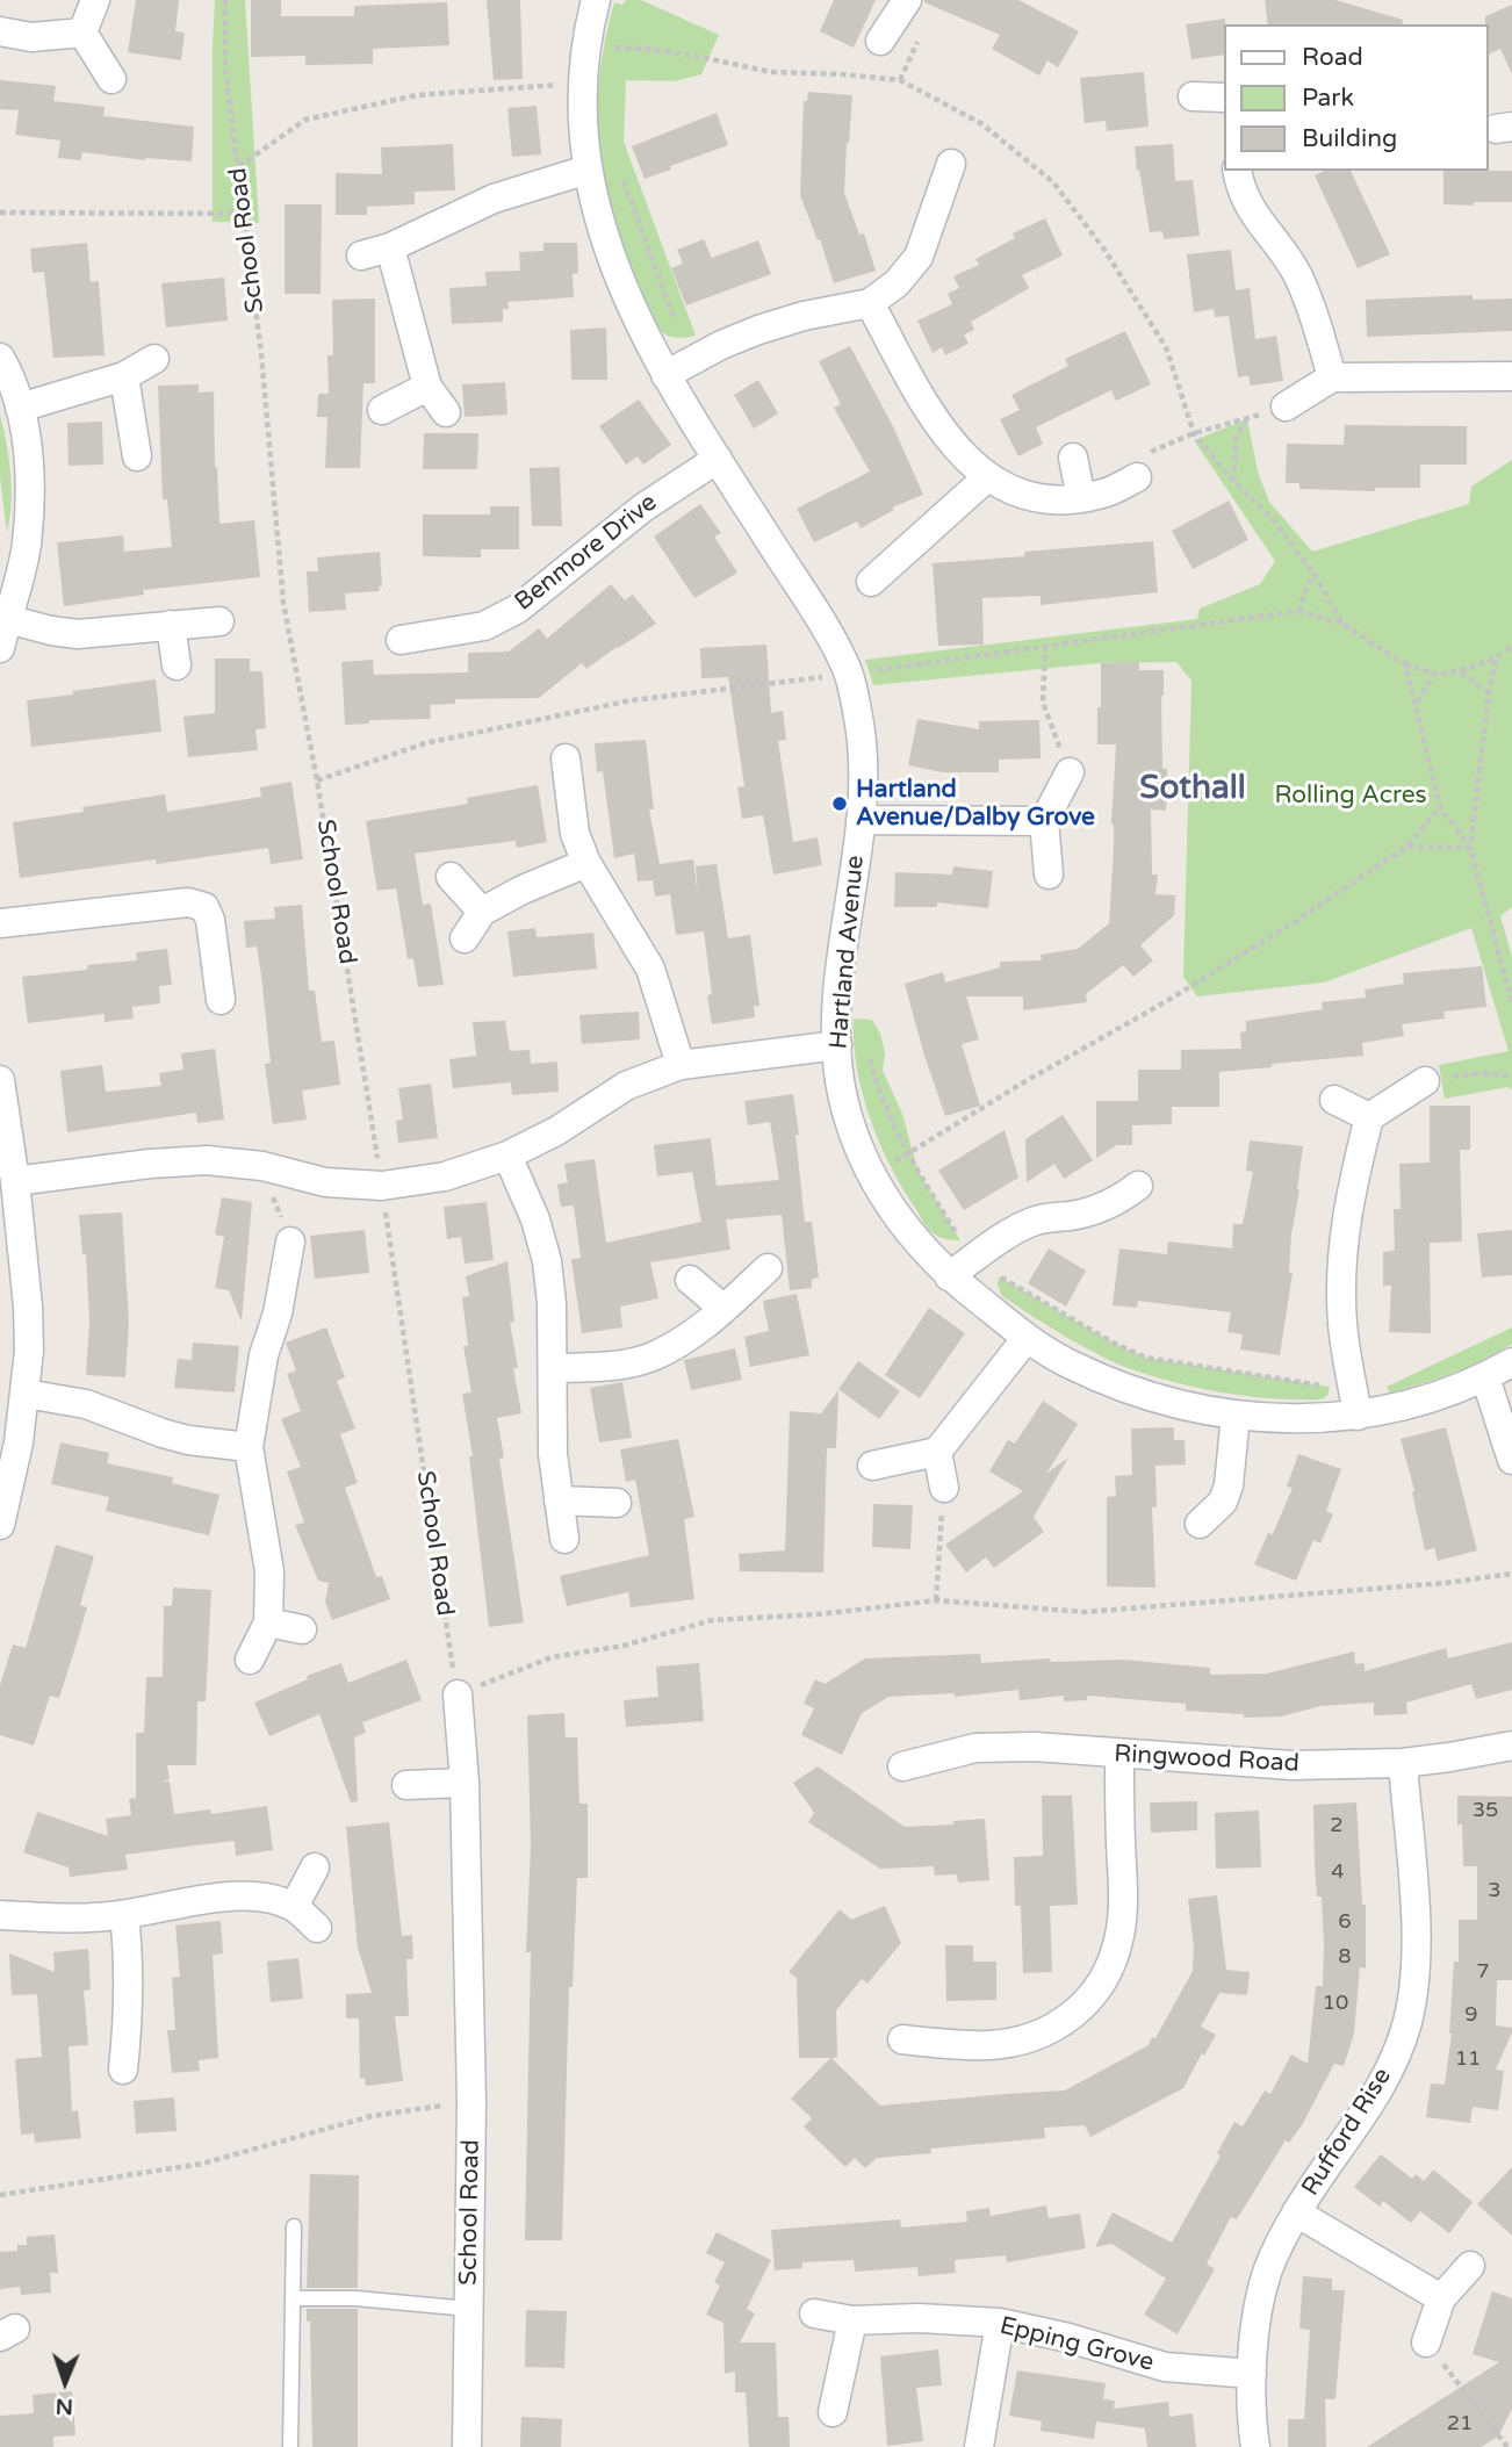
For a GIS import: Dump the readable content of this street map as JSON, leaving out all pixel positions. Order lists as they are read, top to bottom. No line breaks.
{"streets":{"street":["School Road","Benmore Drive","Hartland Avenue","Ringwood Road","Rufford Rise","Epping Grove"]},"crossings":[["Benmore Drive","Hartland Avenue"],["Ringwood Road","Rufford Rise"],["Rufford Rise","Epping Grove"]],"districts":["Sothall"],"parks":["Rolling Acres"],"places":["Hartland Avenue/Dalby Grove"],"house_numbers":["35","2","4","3","6","8","7","10","9","11","21"],"legend":["Road","Park","Building"],"north":"bottom"}
